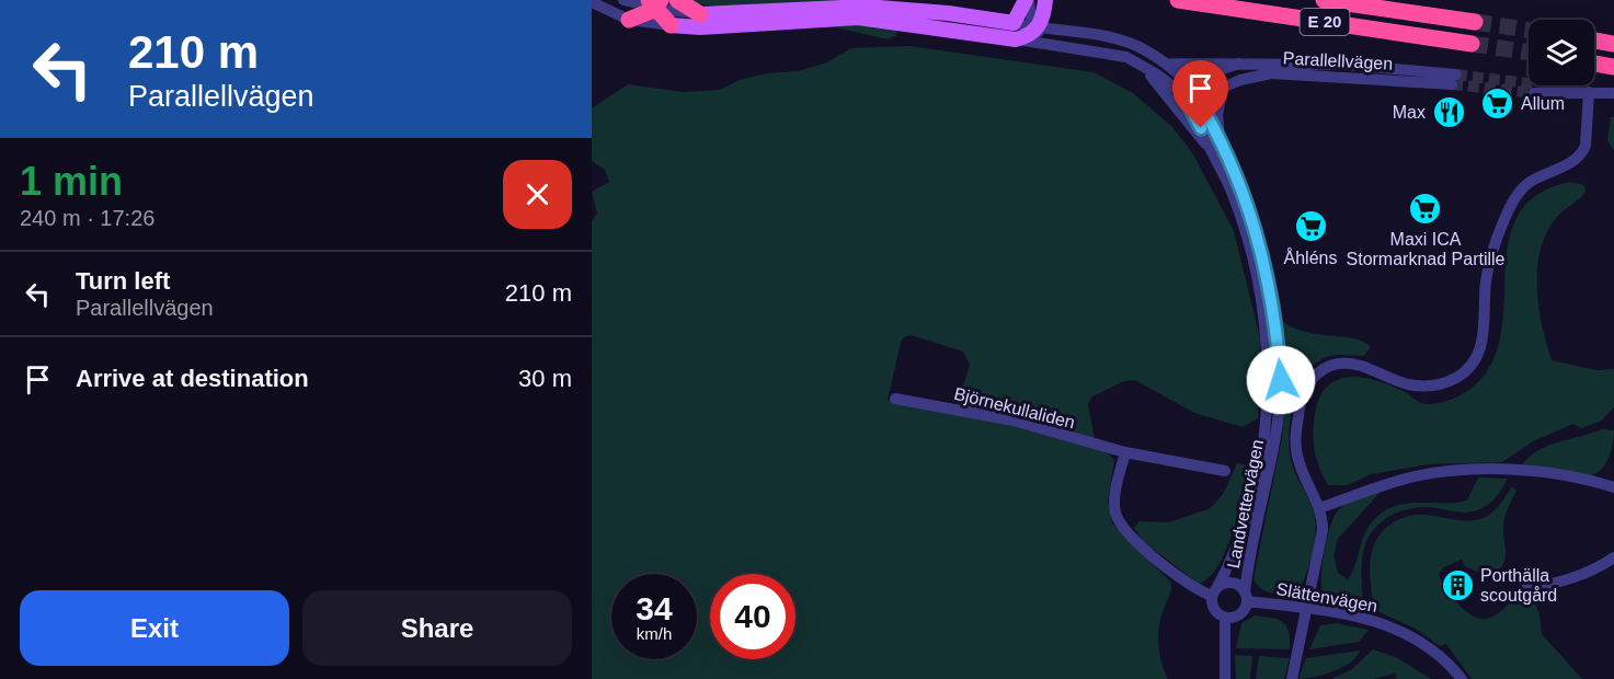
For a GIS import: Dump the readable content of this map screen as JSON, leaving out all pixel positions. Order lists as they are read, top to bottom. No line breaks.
{"streets":{"highway":["E 20"],"street":["Parallellvägen","Björnekullaliden","Landvettervägen","Slättenvägen"]},"crossings":[["Parallellvägen","Landvettervägen"],["Landvettervägen","Slättenvägen"]],"places":{"supermarket":["Allum","Maxi ICA Stormarknad Partille","Åhléns"],"restaurant":["Max"],"building":["Porthälla scoutgård"]},"page":{"turn":["210 m","Parallellvägen"],"heading":["1 min","240 m · 17:26"],"list":[{"name":"Turn left","note":"Parallellvägen","value":"210 m"},{"name":"Arrive at destination","value":"30 m"}],"speed":"34 km/h","limit":"40","buttons":["Exit","Share"]}}
